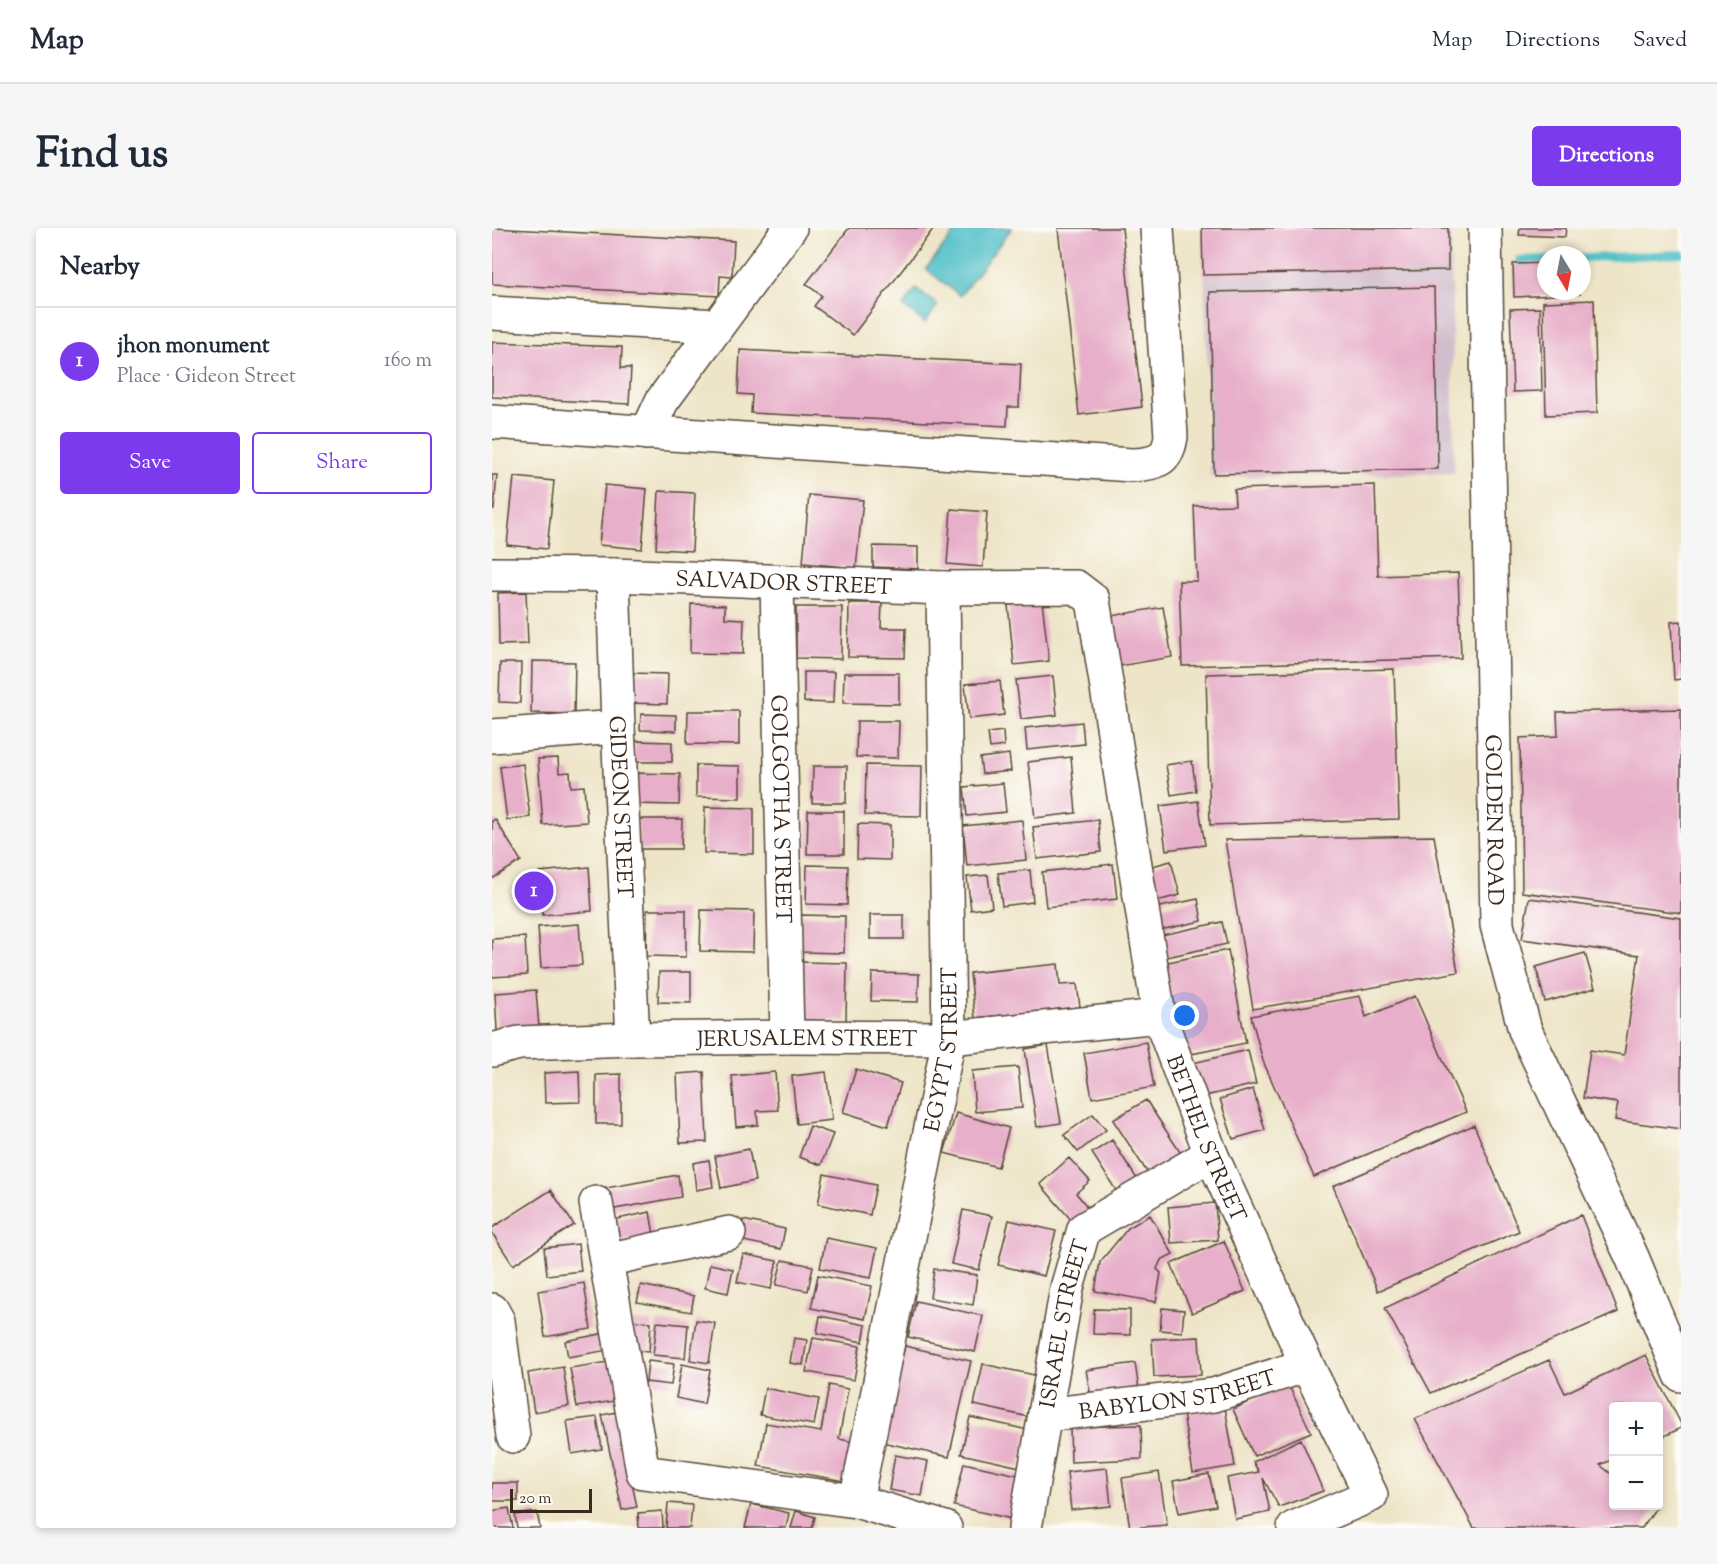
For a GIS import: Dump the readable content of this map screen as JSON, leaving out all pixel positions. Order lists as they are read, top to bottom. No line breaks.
{"streets":{"street":["SALVADOR STREET","GIDEON STREET","GOLGOTHA STREET","GOLDEN ROAD","JERUSALEM STREET","EGYPT STREET","BETHEL STREET","ISRAEL STREET","BABYLON STREET"]},"crossings":[["SALVADOR STREET","GIDEON STREET"],["SALVADOR STREET","GOLGOTHA STREET"],["SALVADOR STREET","EGYPT STREET"],["SALVADOR STREET","BETHEL STREET"],["GIDEON STREET","JERUSALEM STREET"],["GOLGOTHA STREET","JERUSALEM STREET"],["JERUSALEM STREET","EGYPT STREET"],["JERUSALEM STREET","BETHEL STREET"],["BETHEL STREET","ISRAEL STREET"],["BETHEL STREET","BABYLON STREET"],["ISRAEL STREET","BABYLON STREET"]],"scale_bar":"20 m","north":"bottom","page":{"header":"Map","nav":["Map","Directions","Saved"],"title":"Find us","buttons":["Directions",["Save","Share"]],"heading":"Nearby","list":[{"mark":"1","name":"jhon monument","note":"Place · Gideon Street","value":"160 m"}],"pins":"1","map_buttons":["+","−"],"scale":"20 m"}}
